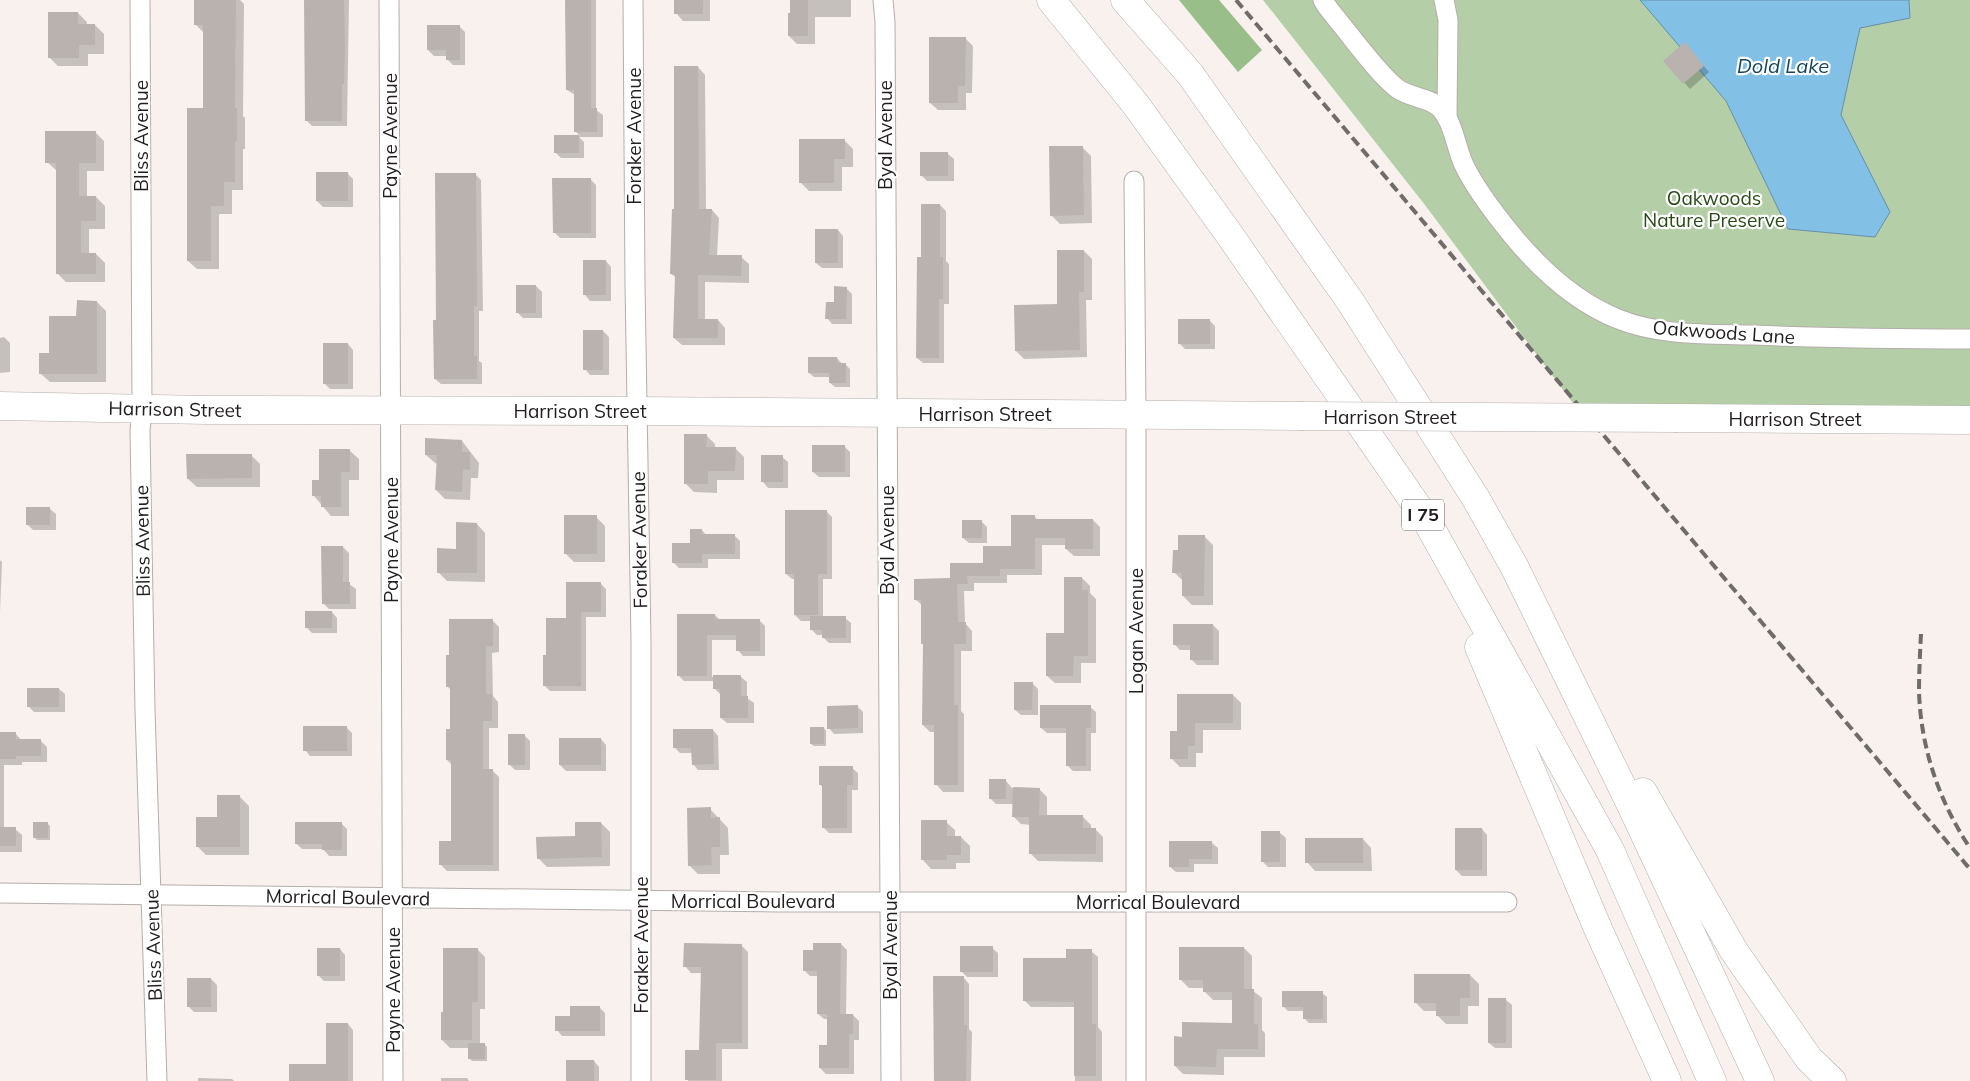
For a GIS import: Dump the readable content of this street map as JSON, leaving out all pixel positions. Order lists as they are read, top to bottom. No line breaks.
{"streets":{"main road":["Harrison Street","I 75"],"street":["Byal Avenue","Bliss Avenue","Payne Avenue","Foraker Avenue","Oakwoods Lane","Logan Avenue","Morrical Boulevard"]},"crossings":[["Byal Avenue","Harrison Street"],["Byal Avenue","Morrical Boulevard"],["Bliss Avenue","Harrison Street"],["Bliss Avenue","Morrical Boulevard"],["Payne Avenue","Harrison Street"],["Payne Avenue","Morrical Boulevard"],["Foraker Avenue","Harrison Street"],["Foraker Avenue","Morrical Boulevard"],["Harrison Street","Logan Avenue"],["Logan Avenue","Morrical Boulevard"]],"water":["Dold Lake"],"parks":["Oakwoods Nature Preserve"]}
